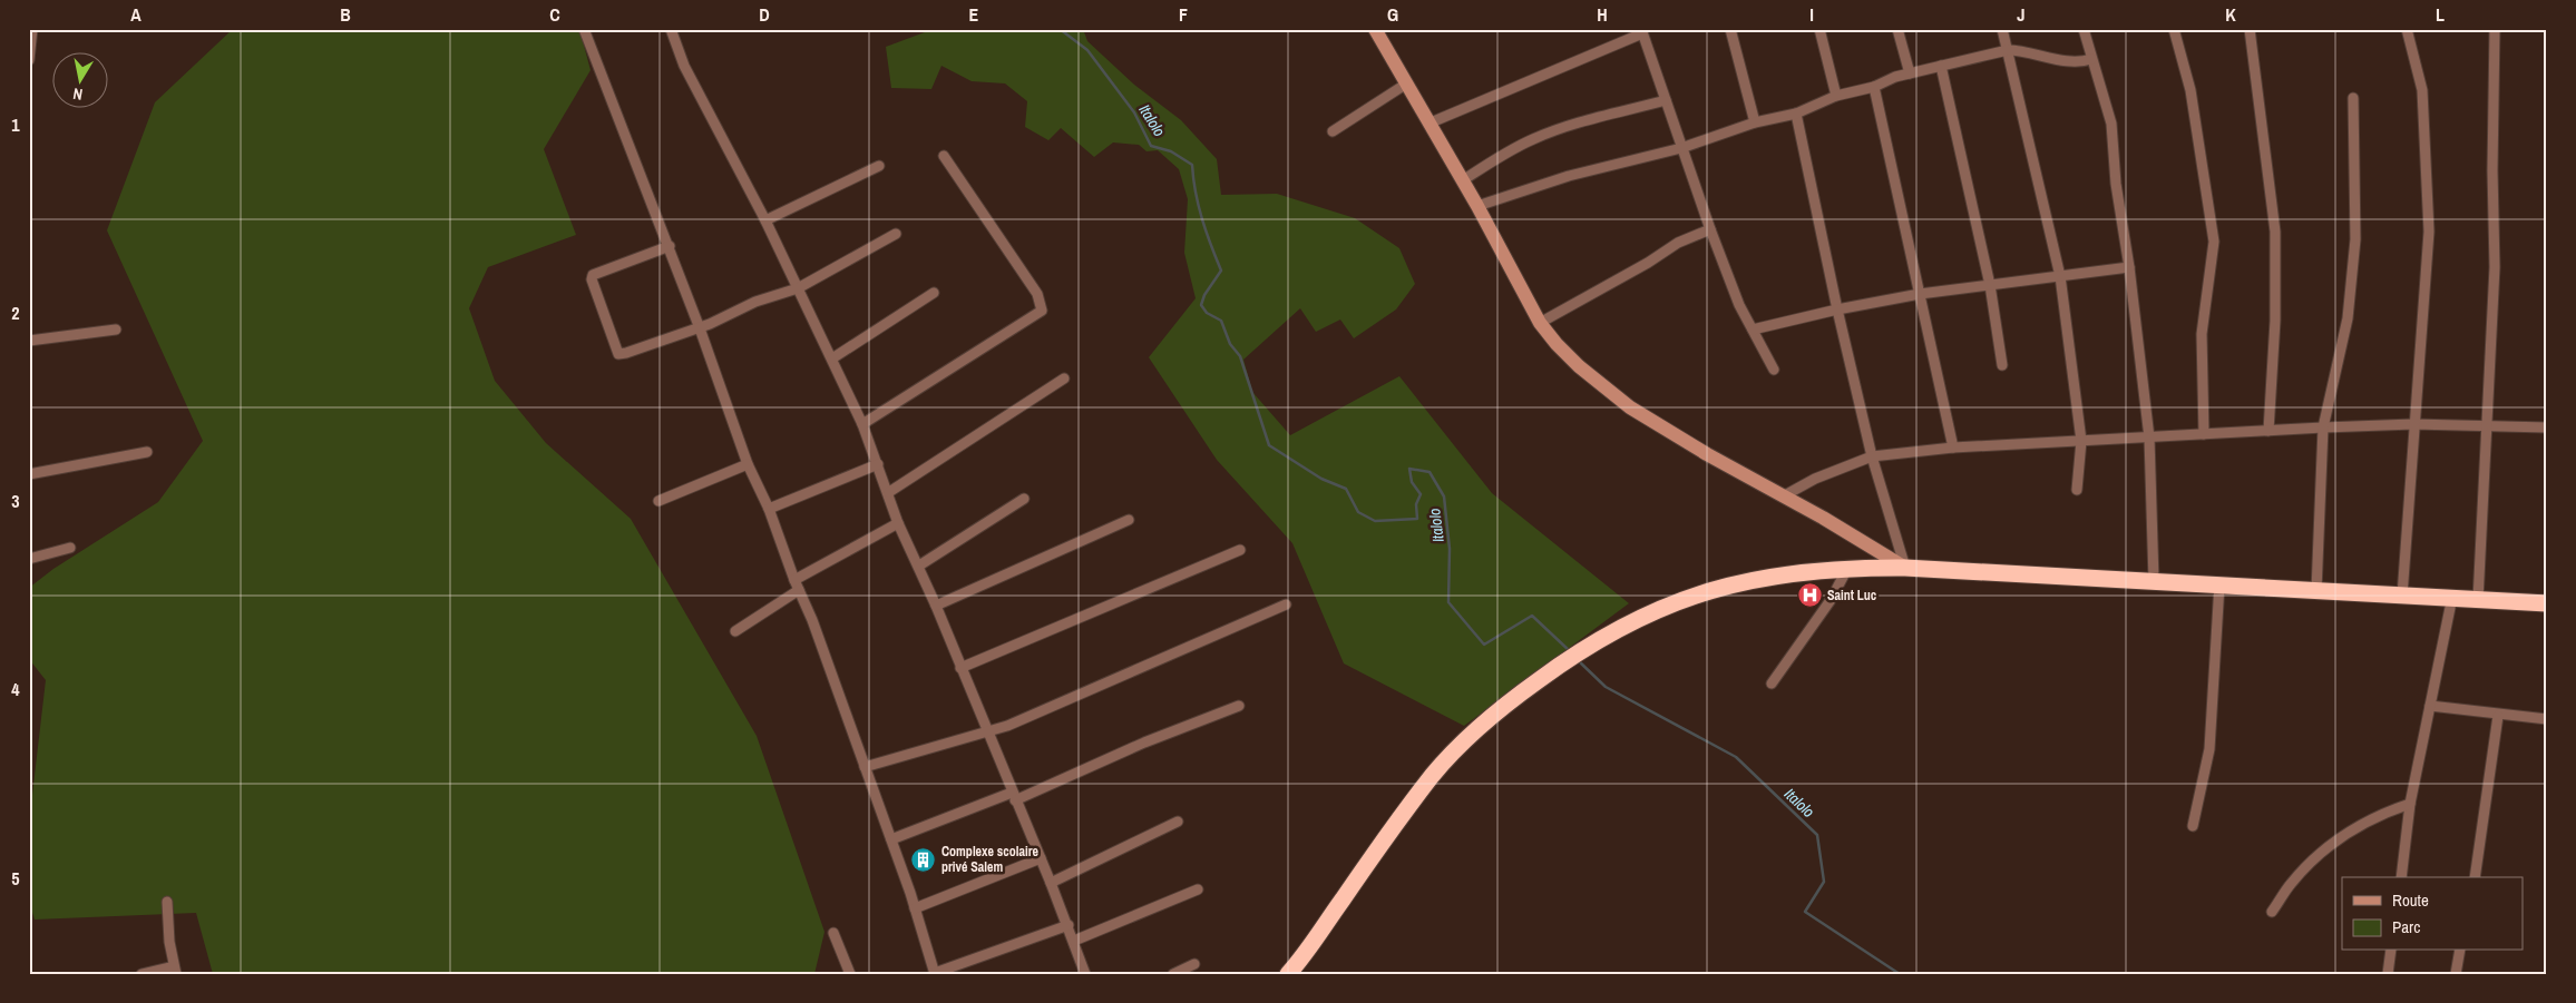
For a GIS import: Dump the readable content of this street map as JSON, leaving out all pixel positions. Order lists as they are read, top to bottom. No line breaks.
{"water":["Italolo"],"places":{"hospital":["Saint Luc"],"building":["Complexe scolaire privé Salem"]},"legend":["Route","Parc"],"north":"bottom","grid":{"columns":["A","B","C","D","E","F","G","H","I","J","K","L"],"rows":["1","2","3","4","5"]}}
